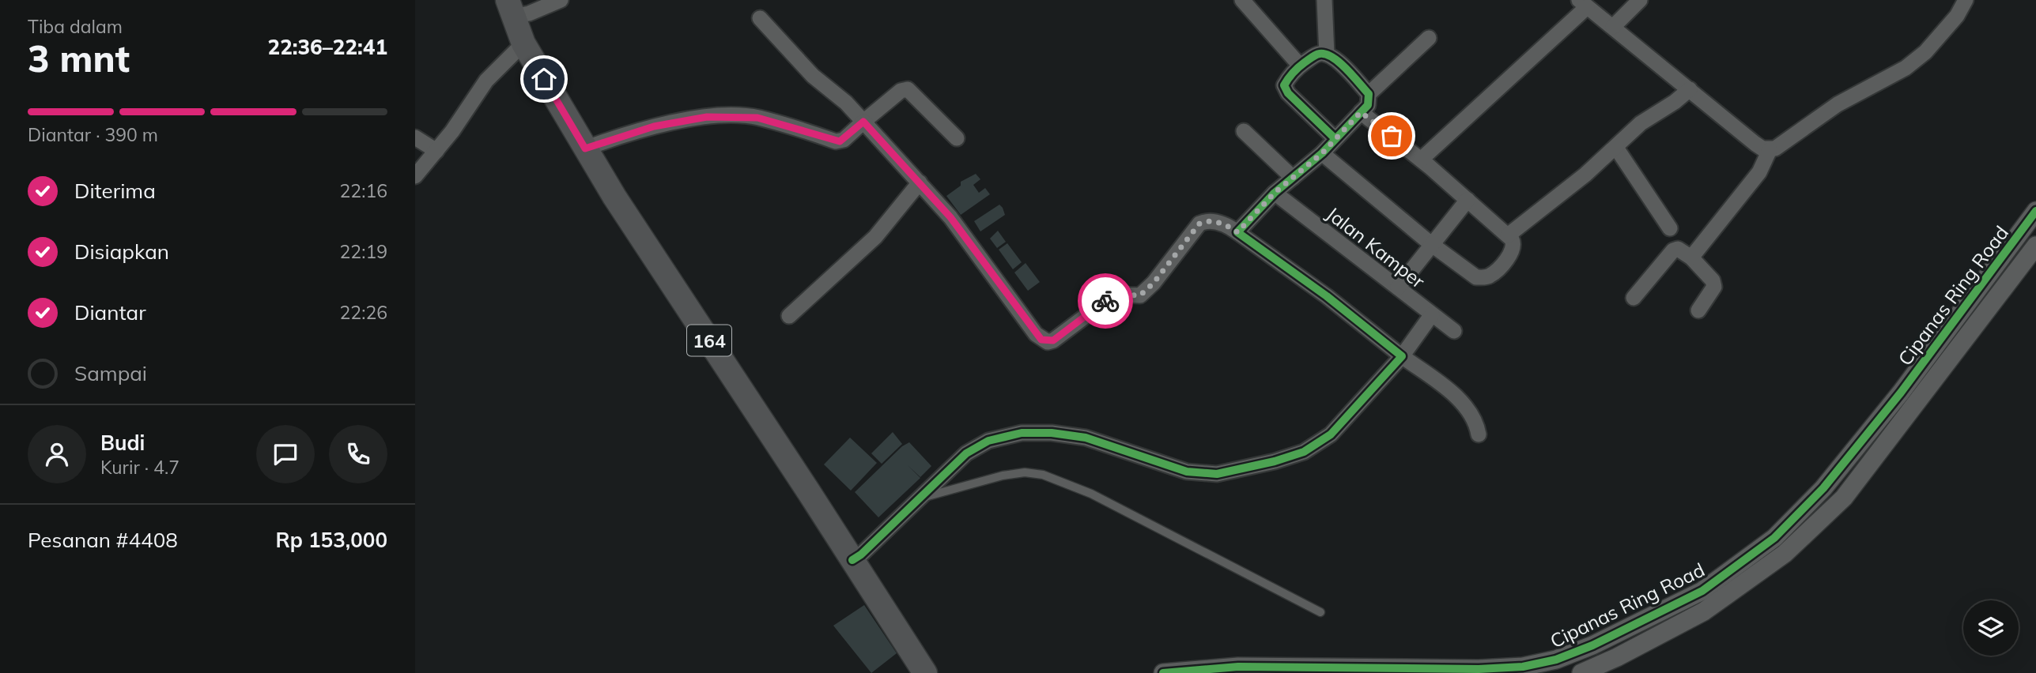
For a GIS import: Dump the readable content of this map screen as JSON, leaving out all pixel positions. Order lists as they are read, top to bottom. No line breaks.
{"streets":{"main road":["164"],"street":["Jalan Kamper","Cipanas Ring Road"]},"page":{"heading":["3 mnt","Tiba dalam","22:36–22:41"],"panel":["Budi","Kurir · 4.7","Pesanan #4408","Rp 153,000"],"bar":"Diantar · 390 m","list":[["Diterima","22:16"],["Disiapkan","22:19"],["Diantar","22:26"],"Sampai"]}}
